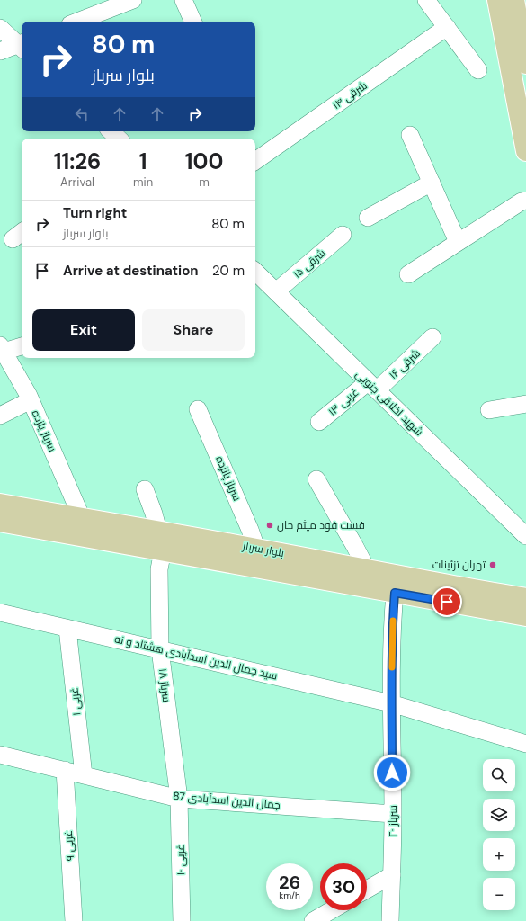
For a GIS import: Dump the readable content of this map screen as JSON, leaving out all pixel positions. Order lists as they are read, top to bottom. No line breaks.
{"streets":{"main road":["بلوار سرباز"],"street":["شرقی ۱۴","شرقی ۱۵","شرقی ۱۶","غربی ۱۳","شهید اخلاقی جنوبی","سرباز یازده","سرباز پانزده","سید جمال الدین اسدآبادی هشتاد و نه","سرباز ۱۸","غربی ۱","جمال الدین اسدآبادی 87","سرباز ۲۰","غربی ۹","غربی ۱۰"]},"crossings":[["شرقی ۱۵","شهید اخلاقی جنوبی"],["شرقی ۱۶","غربی ۱۳"],["شرقی ۱۶","شهید اخلاقی جنوبی"],["غربی ۱۳","شهید اخلاقی جنوبی"],["سرباز یازده","بلوار سرباز"],["سرباز پانزده","بلوار سرباز"],["بلوار سرباز","سرباز ۱۸"],["بلوار سرباز","سرباز ۲۰"],["سید جمال الدین اسدآبادی هشتاد و نه","سرباز ۱۸"],["سید جمال الدین اسدآبادی هشتاد و نه","غربی ۱"],["سید جمال الدین اسدآبادی هشتاد و نه","سرباز ۲۰"],["سرباز ۱۸","جمال الدین اسدآبادی 87"],["سرباز ۱۸","غربی ۱۰"],["غربی ۱","جمال الدین اسدآبادی 87"],["جمال الدین اسدآبادی 87","سرباز ۲۰"],["جمال الدین اسدآبادی 87","غربی ۹"],["جمال الدین اسدآبادی 87","غربی ۱۰"]],"places":["فست فود میثم خان","تهران تزئینات"],"page":{"turn":["80 m","بلوار سرباز"],"eta":["11:26","Arrival","1","min","100","m"],"list":[{"name":"Turn right","note":"بلوار سرباز","value":"80 m"},{"name":"Arrive at destination","value":"20 m"}],"buttons":["Exit","Share"],"map_buttons":["+","−"],"speed":"26 km/h","limit":"30"}}
